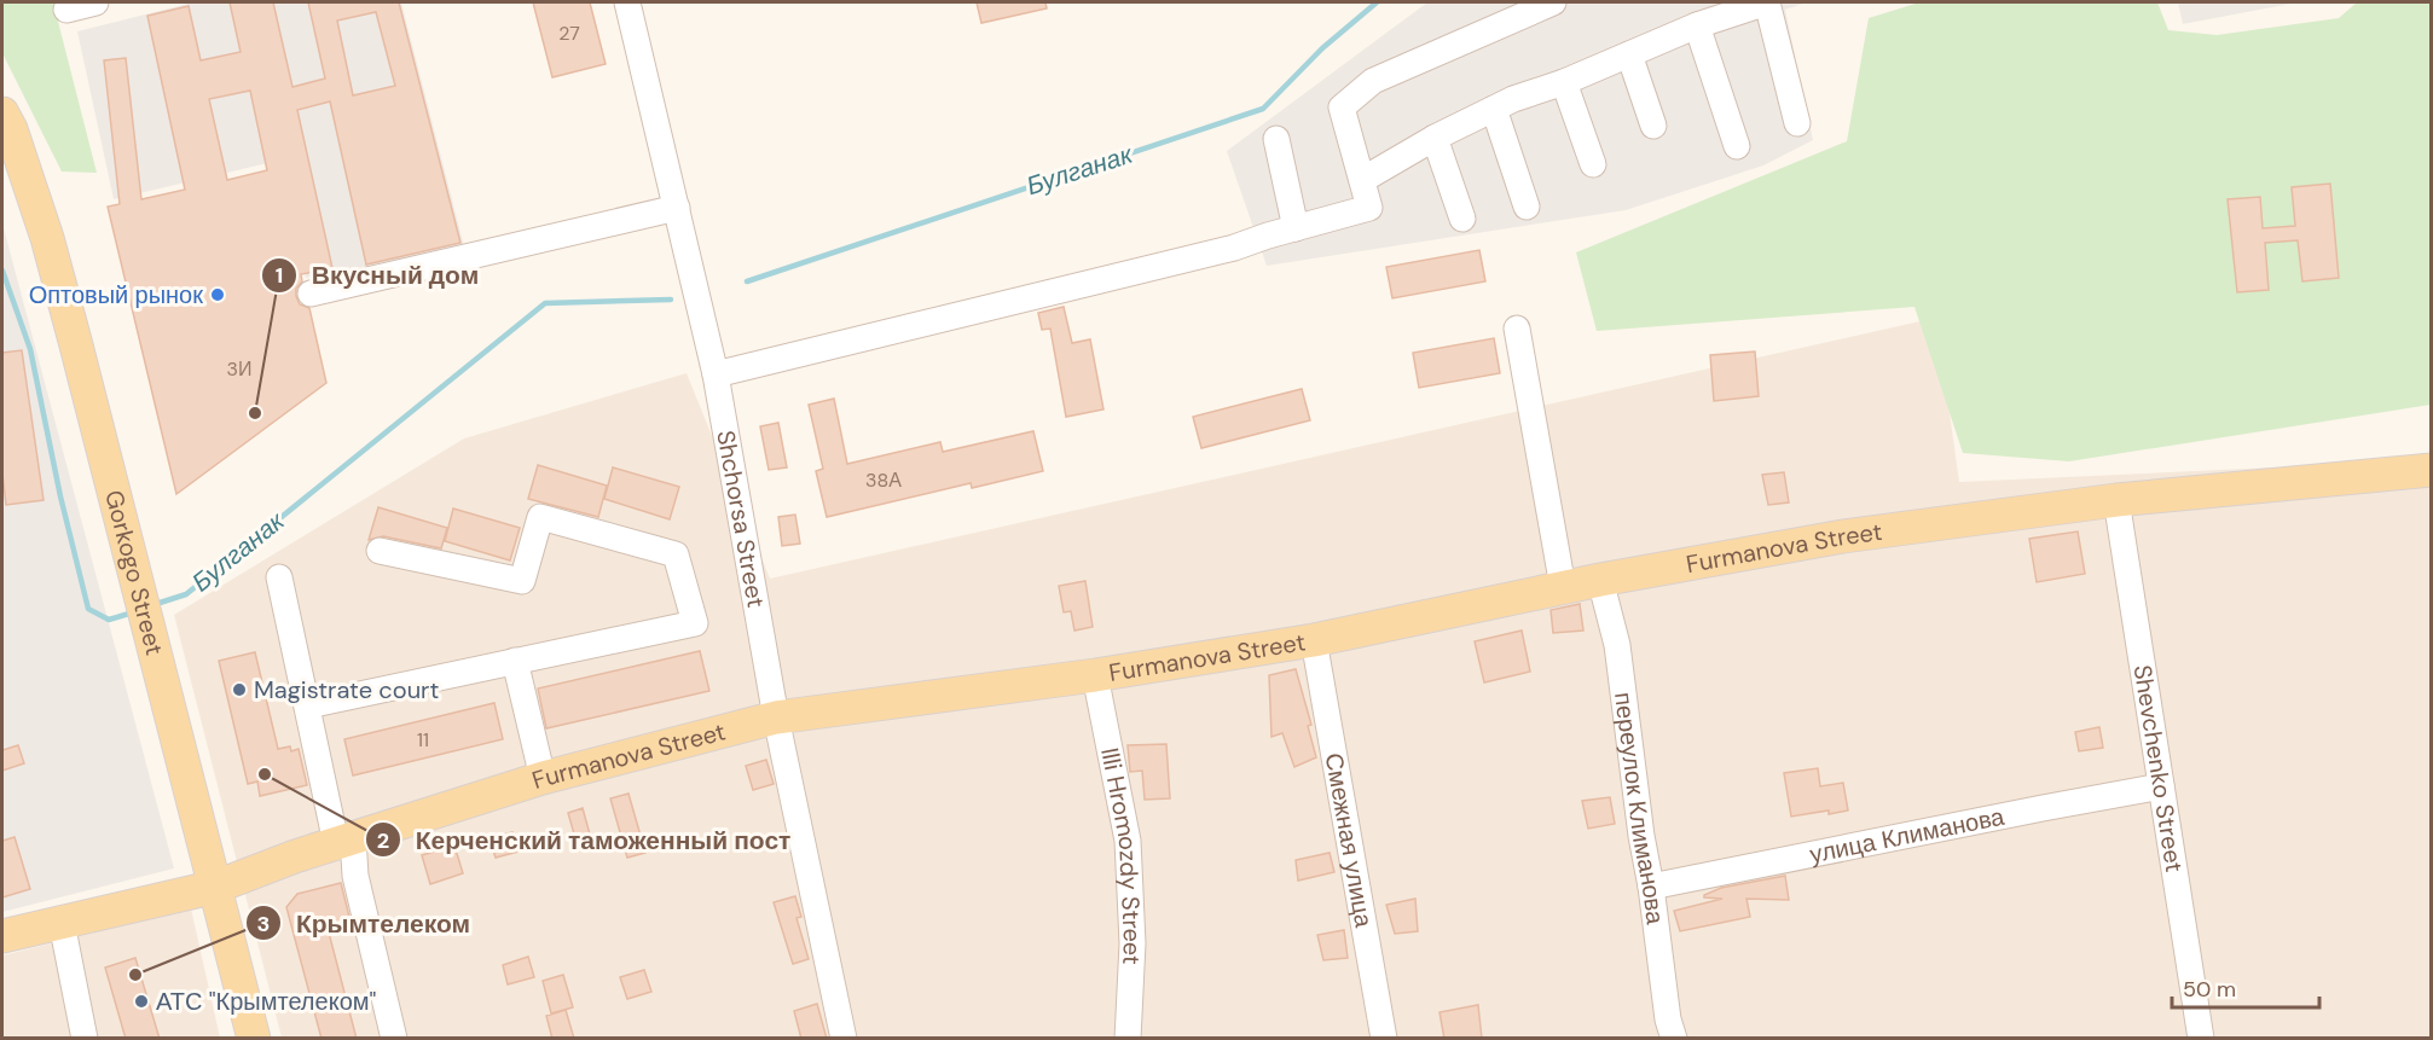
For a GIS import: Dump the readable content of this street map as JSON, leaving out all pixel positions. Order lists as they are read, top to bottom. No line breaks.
{"streets":{"main road":["Furmanova Street","Gorkogo Street"],"lane":["Shchorsa Street","Shevchenko Street","переулок Климанова","улица Климанова","Смежная улица","Illi Hromozdy Street"]},"crossings":[["Shchorsa Street","Furmanova Street"],["Furmanova Street","Gorkogo Street"],["Furmanova Street","Shevchenko Street"],["Furmanova Street","переулок Климанова"],["Furmanova Street","Смежная улица"],["Furmanova Street","Illi Hromozdy Street"],["Shevchenko Street","улица Климанова"],["переулок Климанова","улица Климанова"]],"water":["Булганак"],"places":["Оптовый рынок","Вкусный дом","Magistrate court","Керченский таможенный пост","Крымтелеком","АТС \"Крымтелеком\""],"house_numbers":["27","3И","38А","11"],"scale_bar":"50 m"}
